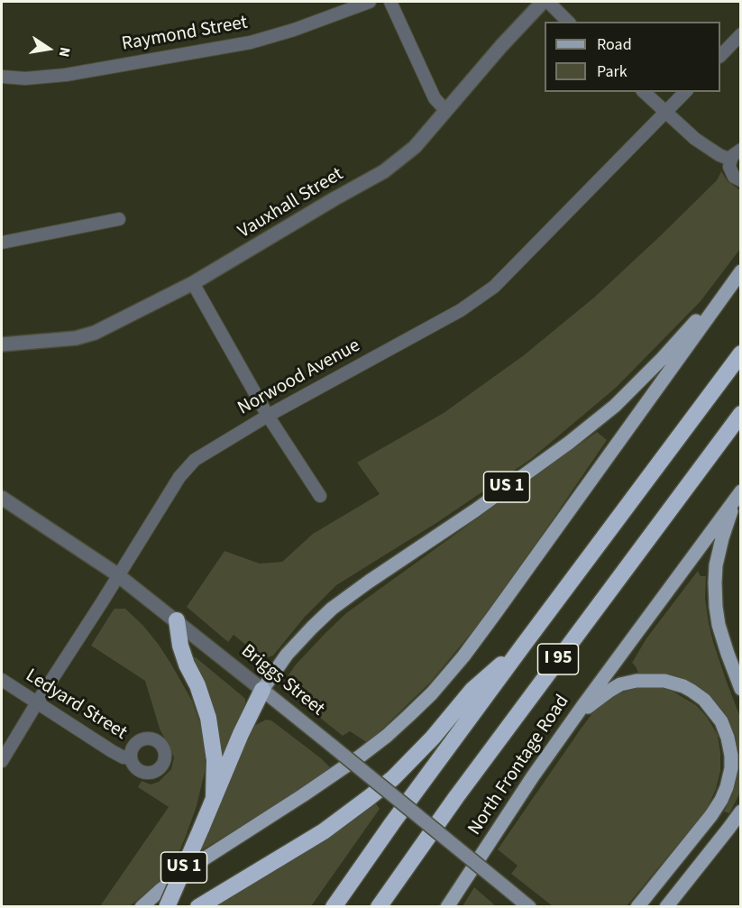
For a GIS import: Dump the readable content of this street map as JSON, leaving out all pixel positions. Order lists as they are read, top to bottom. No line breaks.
{"streets":{"highway":["US 1","I 95"],"main road":["Briggs Street","North Frontage Road"],"street":["Raymond Street","Vauxhall Street","Norwood Avenue","Ledyard Street"]},"crossings":[["Norwood Avenue","Briggs Street"],["Norwood Avenue","Ledyard Street"],["US 1","Briggs Street"]],"legend":["Road","Park"],"north":"right"}
